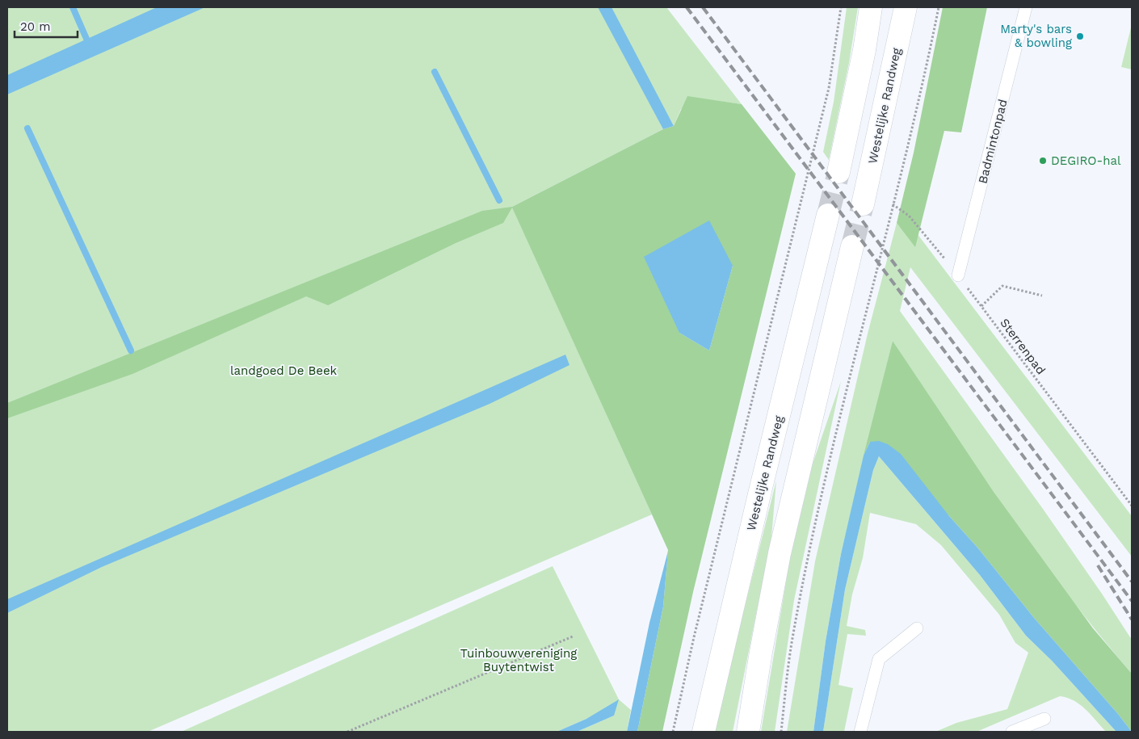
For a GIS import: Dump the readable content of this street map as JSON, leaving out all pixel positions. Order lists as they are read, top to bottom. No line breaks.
{"streets":{"main road":["Westelijke Randweg"],"lane":["Badmintonpad"],"path":["Sterrenpad"]},"crossings":[["Badmintonpad","Sterrenpad"]],"parks":["landgoed De Beek","Tuinbouwvereniging Buytentwist"],"places":["Marty's bars & bowling","DEGIRO-hal"],"scale_bar":"20 m"}
